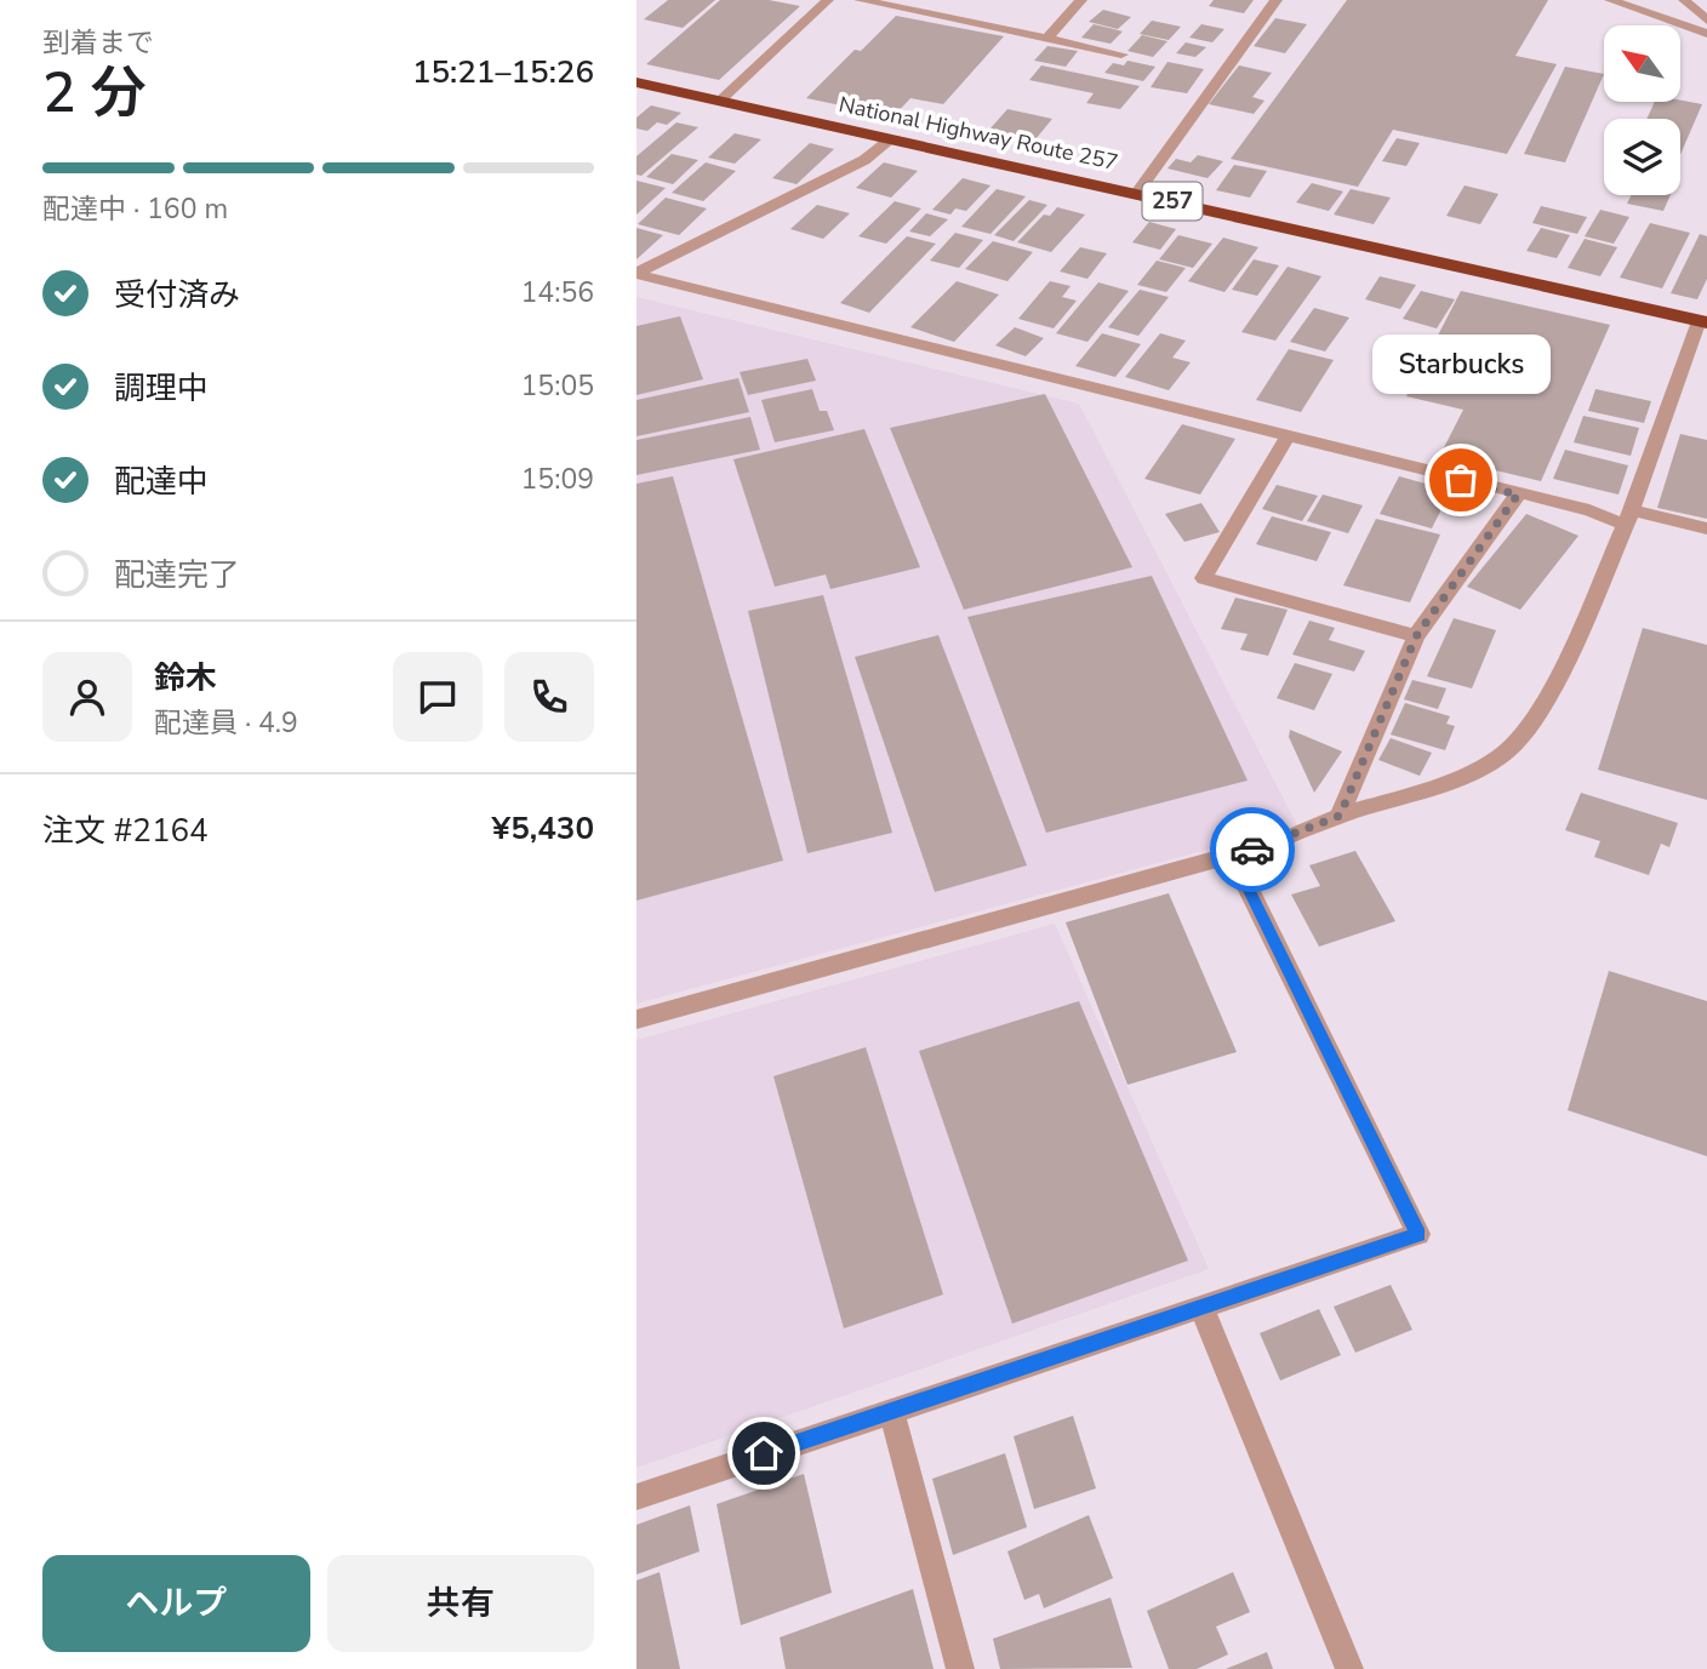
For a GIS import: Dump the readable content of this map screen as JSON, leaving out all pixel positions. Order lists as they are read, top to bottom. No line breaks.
{"streets":{"highway":["National Highway Route 257","257"]},"places":["Starbucks"],"north":"top left","page":{"heading":["2 分","到着まで","15:21–15:26"],"panel":["鈴木","配達員 · 4.9","注文 #2164","¥5,430"],"bar":"配達中 · 160 m","list":[["受付済み","14:56"],["調理中","15:05"],["配達中","15:09"],"配達完了"],"bubble":"Starbucks","buttons":["ヘルプ","共有"]}}
